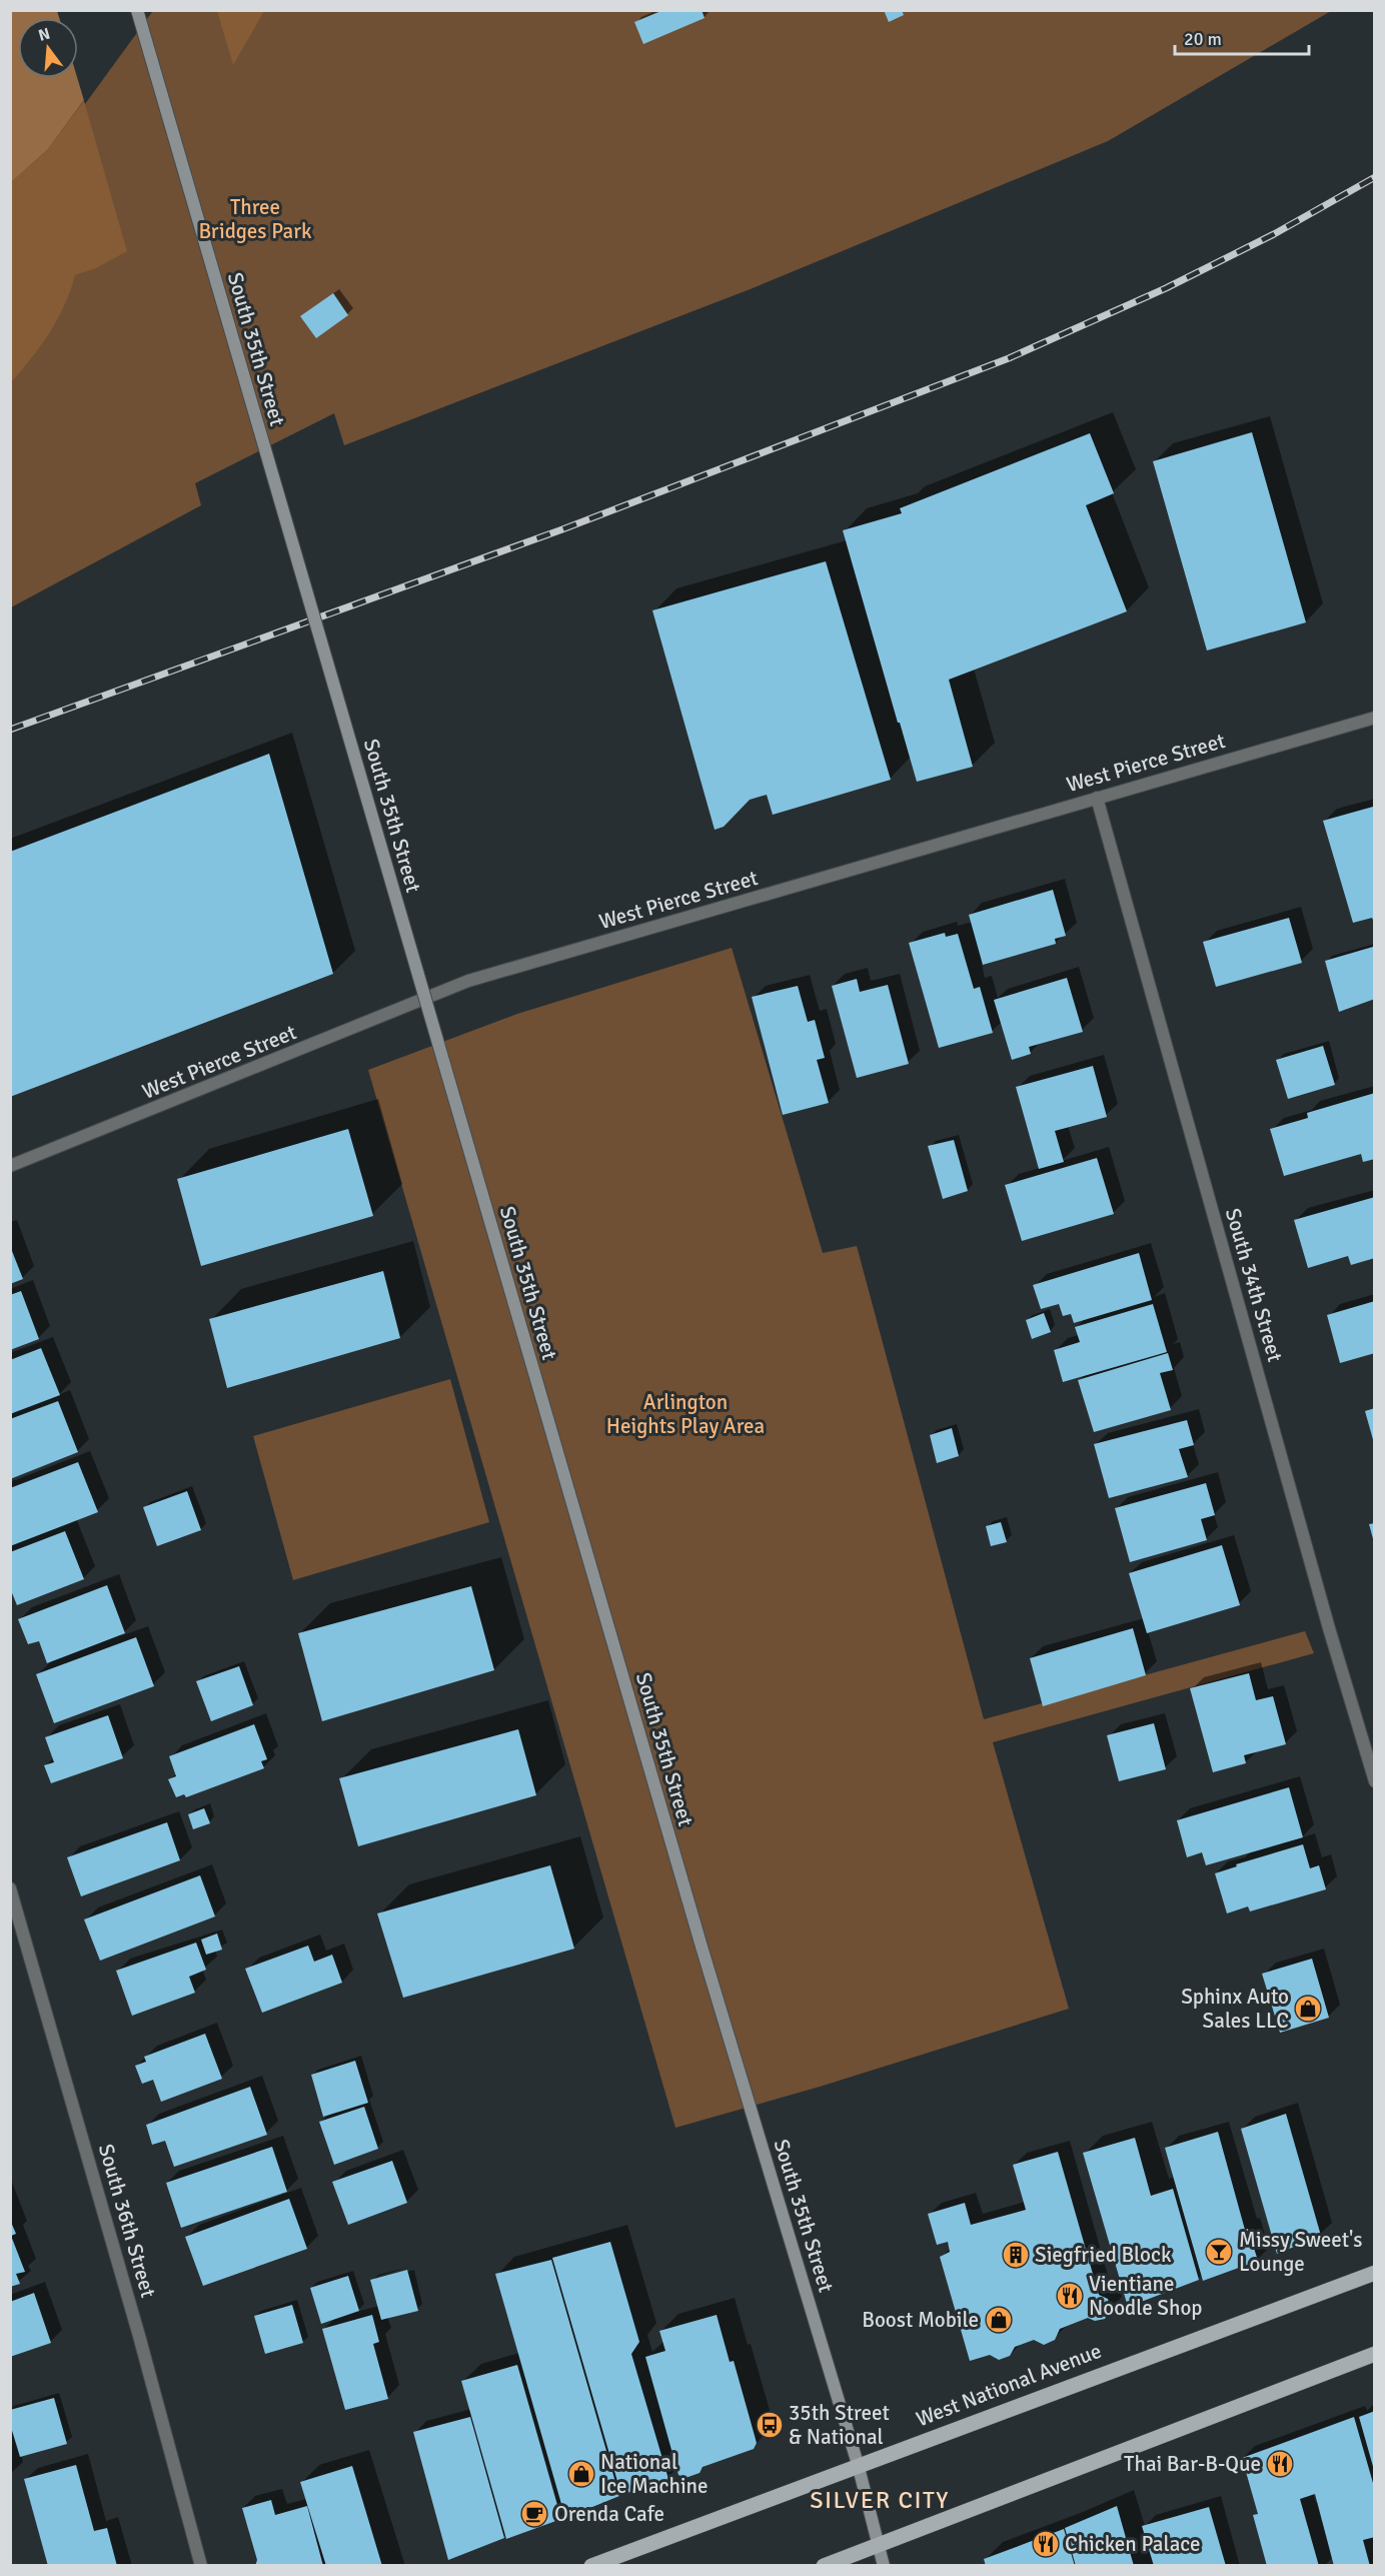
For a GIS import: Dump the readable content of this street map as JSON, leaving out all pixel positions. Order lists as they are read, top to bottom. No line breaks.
{"streets":{"main road":["South 35th Street","West National Avenue"],"street":["West Pierce Street","South 34th Street","South 36th Street"]},"crossings":[["South 35th Street","West National Avenue"],["West Pierce Street","South 34th Street"]],"districts":["SILVER CITY"],"parks":["Three Bridges Park","Arlington Heights Play Area"],"places":{"shop":["Sphinx Auto Sales LLC","Boost Mobile","National Ice Machine"],"bar":["Missy Sweet's Lounge"],"building":["Siegfried Block"],"restaurant":["Vientiane Noodle Shop","Thai Bar-B-Que","Chicken Palace"],"bus stop":["35th Street & National"],"cafe":["Orenda Cafe"]},"scale_bar":"20 m","north":"top"}
